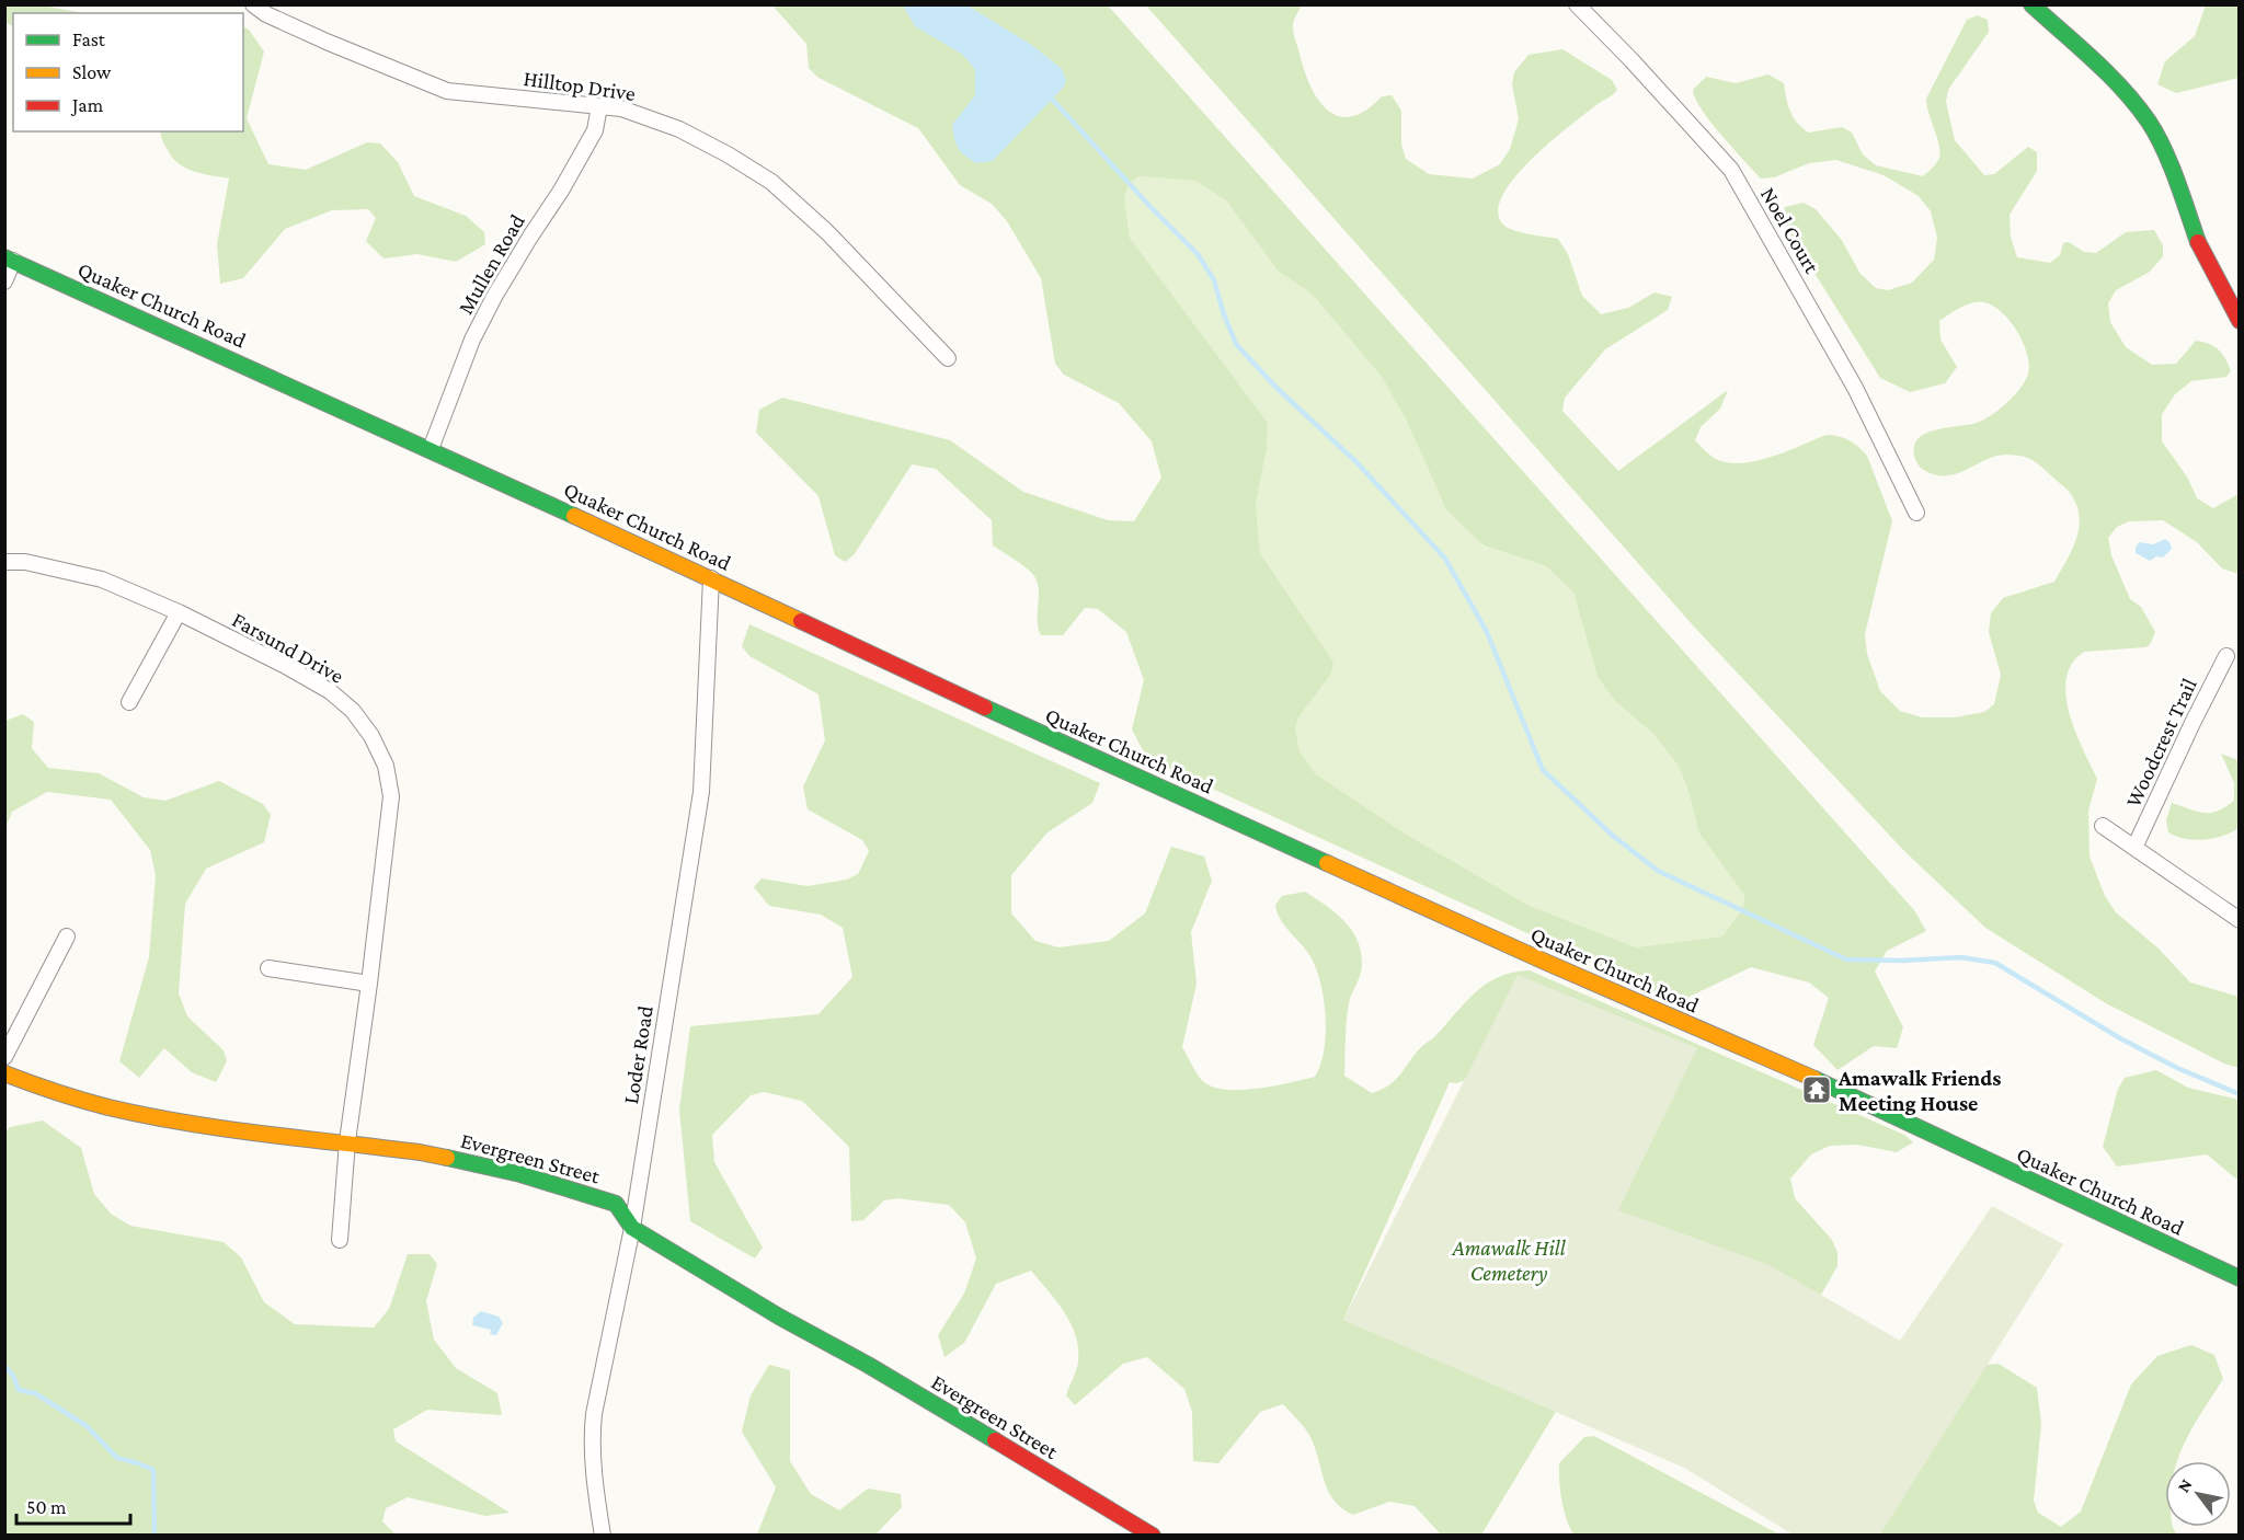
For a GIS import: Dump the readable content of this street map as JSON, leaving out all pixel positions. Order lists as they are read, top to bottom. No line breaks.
{"streets":{"street":["Hilltop Drive","Noel Court","Mullen Road","Quaker Church Road","Farsund Drive","Woodcrest Trail","Loder Road","Evergreen Street"]},"crossings":[["Hilltop Drive","Mullen Road"],["Mullen Road","Quaker Church Road"],["Quaker Church Road","Loder Road"],["Farsund Drive","Evergreen Street"],["Loder Road","Evergreen Street"]],"parks":["Amawalk Hill Cemetery"],"places":{"temple":["Amawalk Friends Meeting House"]},"legend":["Fast","Slow","Jam"],"scale_bar":"50 m","north":"top left"}
